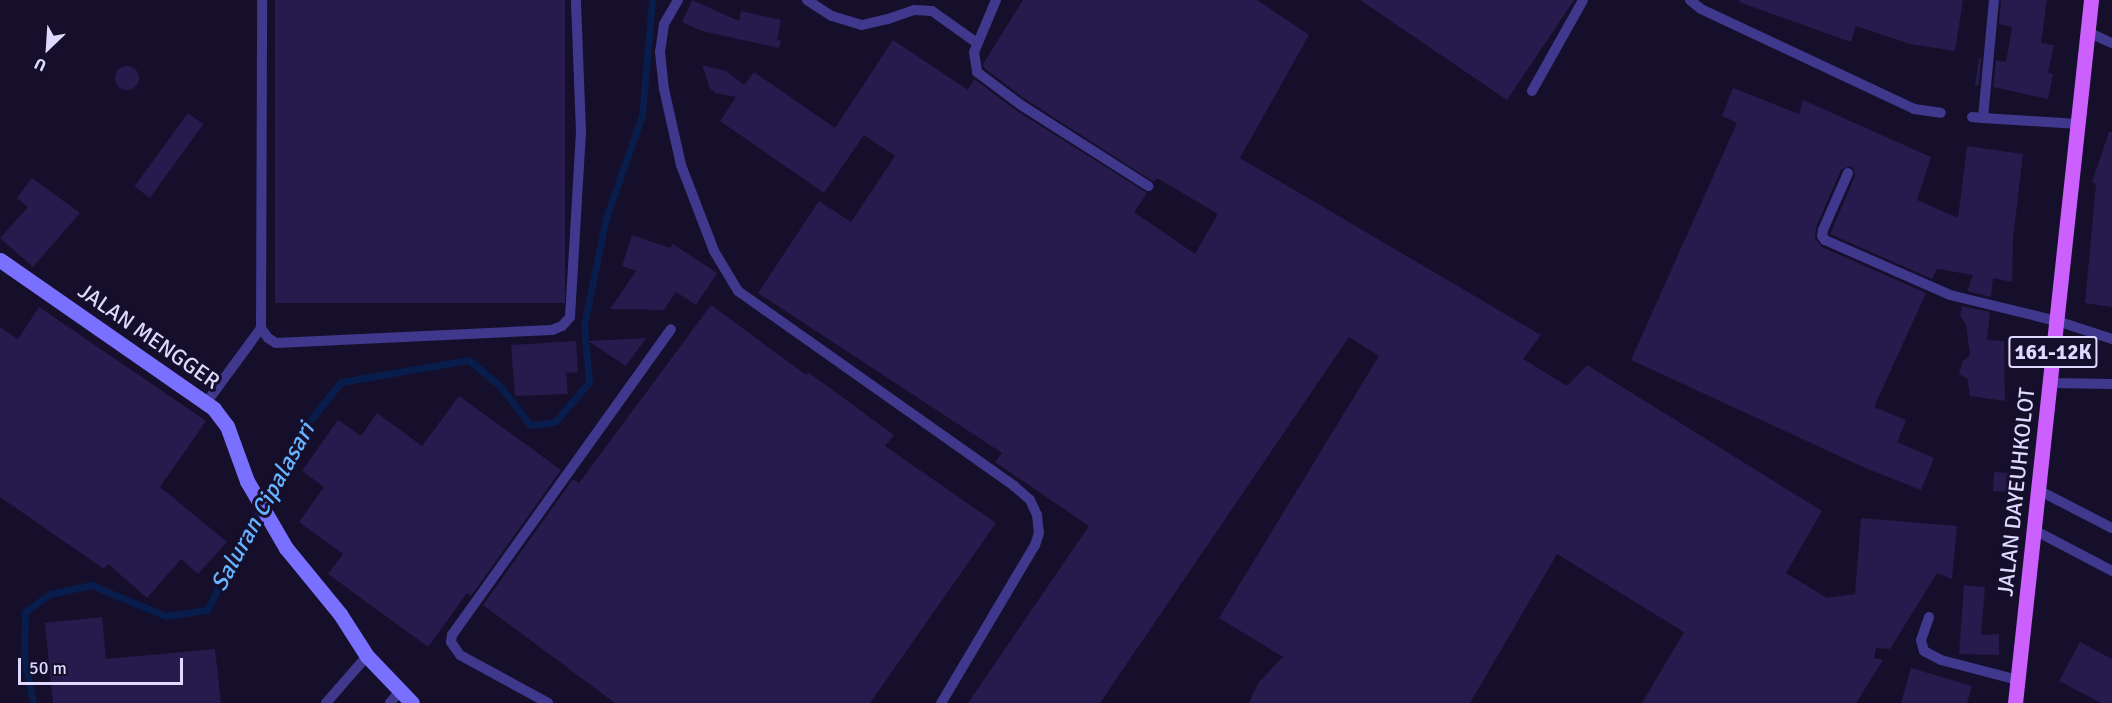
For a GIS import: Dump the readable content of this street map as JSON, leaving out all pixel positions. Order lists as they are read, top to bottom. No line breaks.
{"streets":{"main road":["161-12K","JALAN DAYEUHKOLOT"],"street":["JALAN MENGGER"]},"water":["Saluran Cipalasari"],"scale_bar":"50 m","north":"bottom left"}
